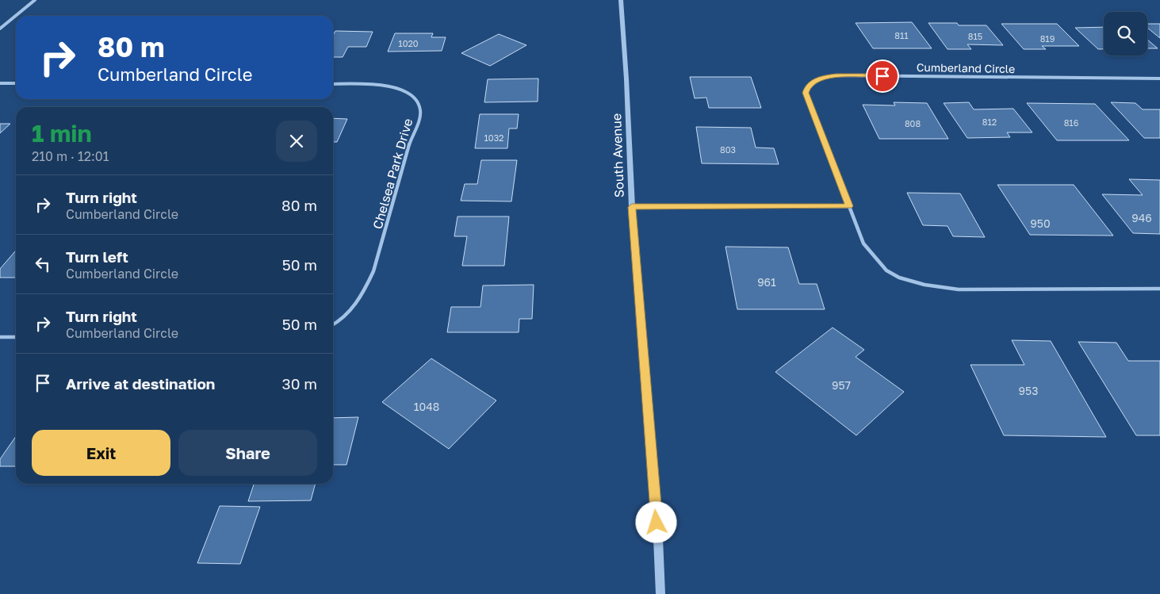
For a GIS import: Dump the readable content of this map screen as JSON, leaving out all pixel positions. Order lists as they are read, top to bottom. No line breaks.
{"streets":{"street":["Cumberland Circle","South Avenue","Chelsea Park Drive"]},"house_numbers":["811","815","819","1020","812","816","808","1032","803","946","950","961","957","953","1048"],"page":{"turn":["80 m","Cumberland Circle"],"heading":["1 min","210 m · 12:01"],"list":[{"name":"Turn right","note":"Cumberland Circle","value":"80 m"},{"name":"Turn left","note":"Cumberland Circle","value":"50 m"},{"name":"Turn right","note":"Cumberland Circle","value":"50 m"},{"name":"Arrive at destination","value":"30 m"}],"buttons":["Exit","Share"]}}
